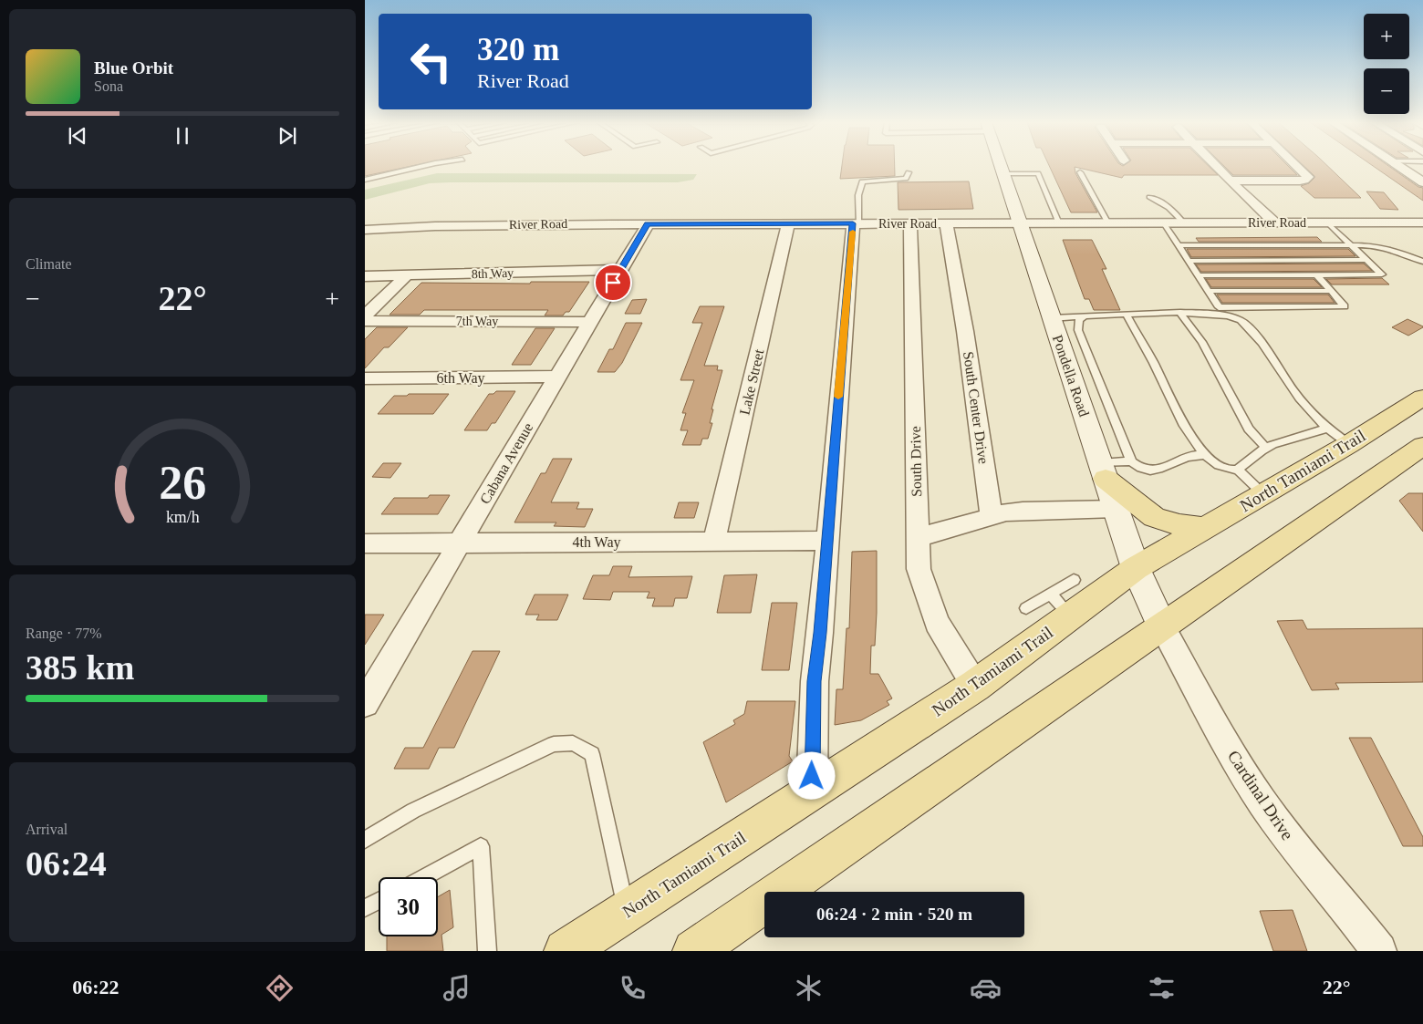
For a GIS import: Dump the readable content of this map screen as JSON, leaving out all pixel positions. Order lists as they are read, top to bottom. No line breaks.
{"streets":{"main road":["Pondella Road","North Tamiami Trail"],"street":["River Road","8th Way","7th Way","6th Way","Lake Street","South Center Drive","South Drive","Cabana Avenue","4th Way","Cardinal Drive"]},"crossings":[["River Road","Pondella Road"],["River Road","Lake Street"],["River Road","South Center Drive"],["River Road","South Drive"],["River Road","Cabana Avenue"],["8th Way","Cabana Avenue"],["7th Way","Cabana Avenue"],["Pondella Road","North Tamiami Trail"],["Pondella Road","Cardinal Drive"],["6th Way","Cabana Avenue"],["Lake Street","4th Way"],["South Drive","North Tamiami Trail"],["Cabana Avenue","4th Way"]],"page":{"map_buttons":["+","−"],"turn":["320 m","River Road"],"song":["Blue Orbit","Sona"],"tile":["Climate",["Range · 77%","385 km"],["Arrival","06:24"]],"heat":["−","22°","+"],"limit":"30","trip":"06:24 · 2 min · 520 m","tabs":["06:22","22°"],"gauge":["26","km/h"]}}
